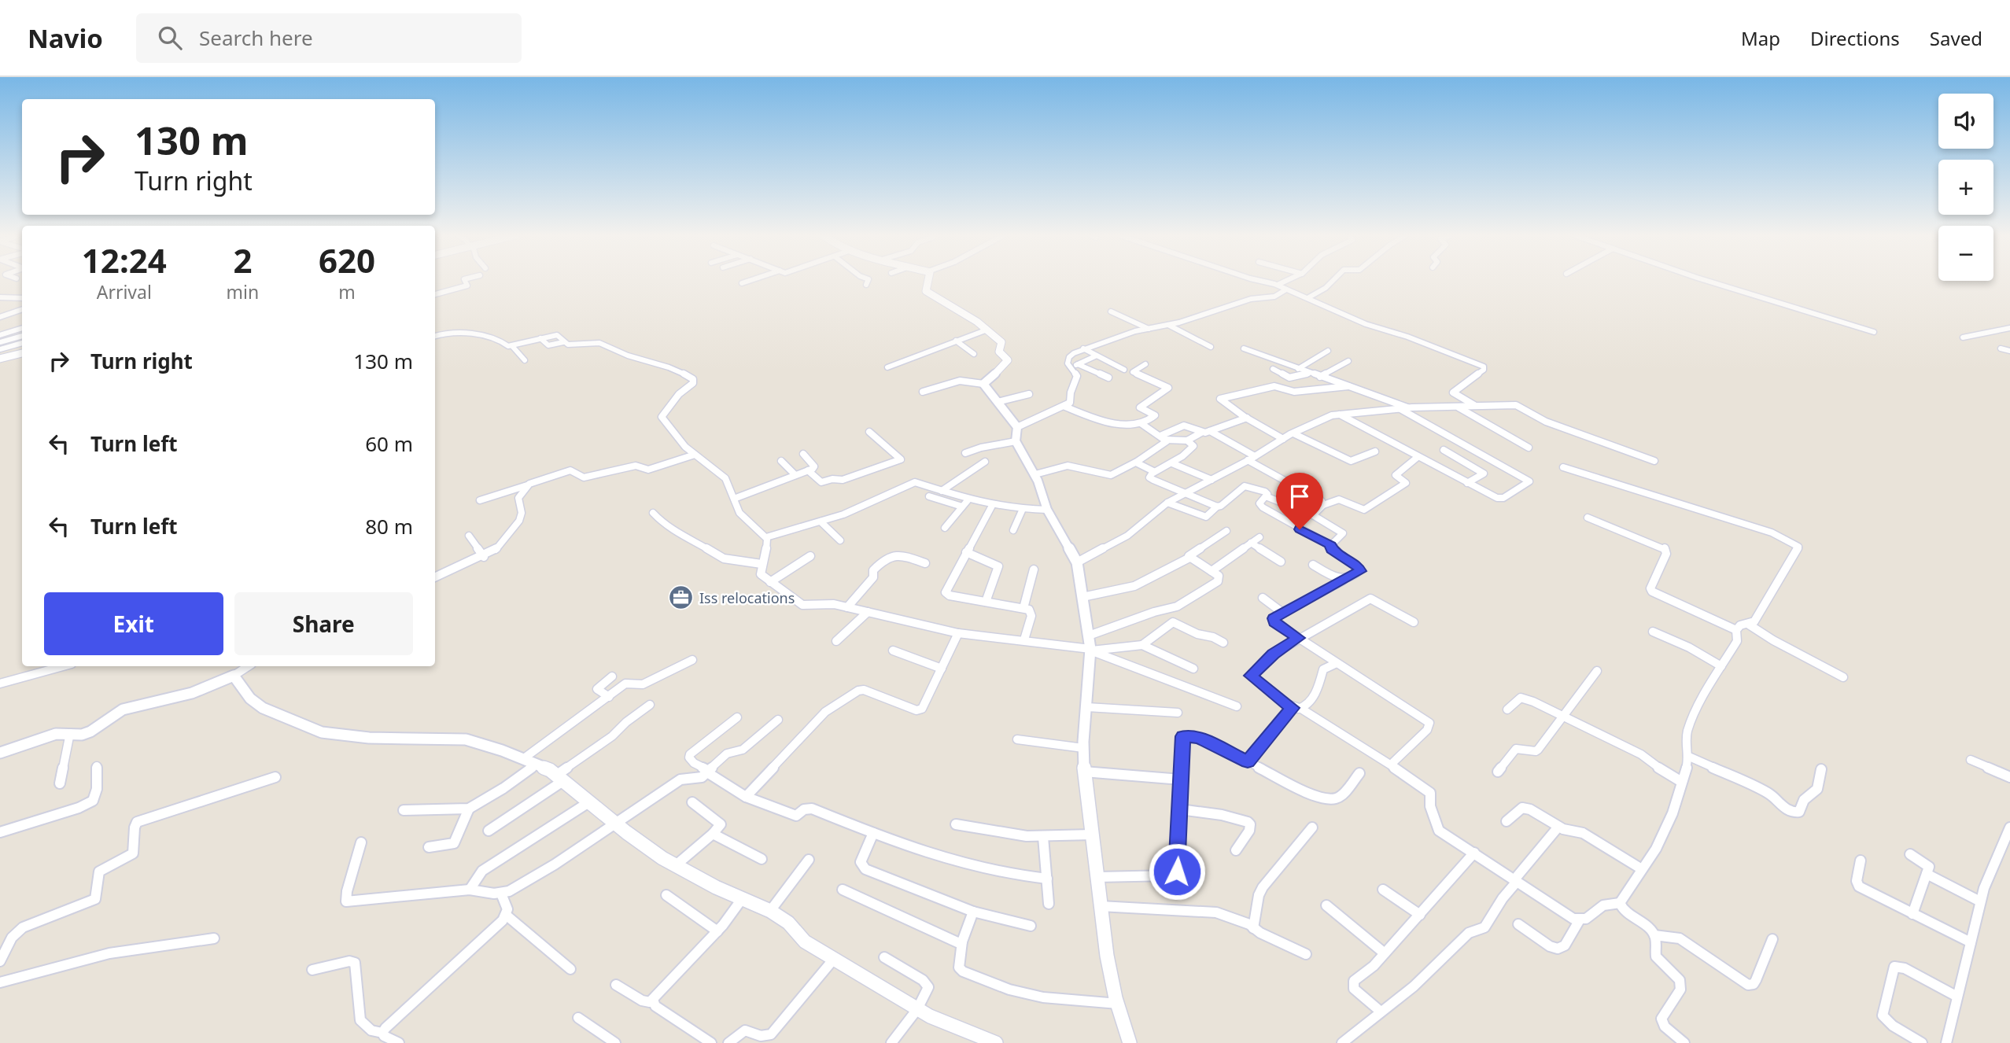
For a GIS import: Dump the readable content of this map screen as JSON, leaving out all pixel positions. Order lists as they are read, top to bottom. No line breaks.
{"places":{"office":["Iss relocations"]},"page":{"header":"Navio","search":"Search here","nav":["Map","Directions","Saved"],"map_buttons":["+","−"],"turn":["130 m","Turn right"],"eta":["12:24","Arrival","2","min","620","m"],"list":[{"name":"Turn right","value":"130 m"},{"name":"Turn left","value":"60 m"},{"name":"Turn left","value":"80 m"}],"buttons":["Exit","Share"]}}
